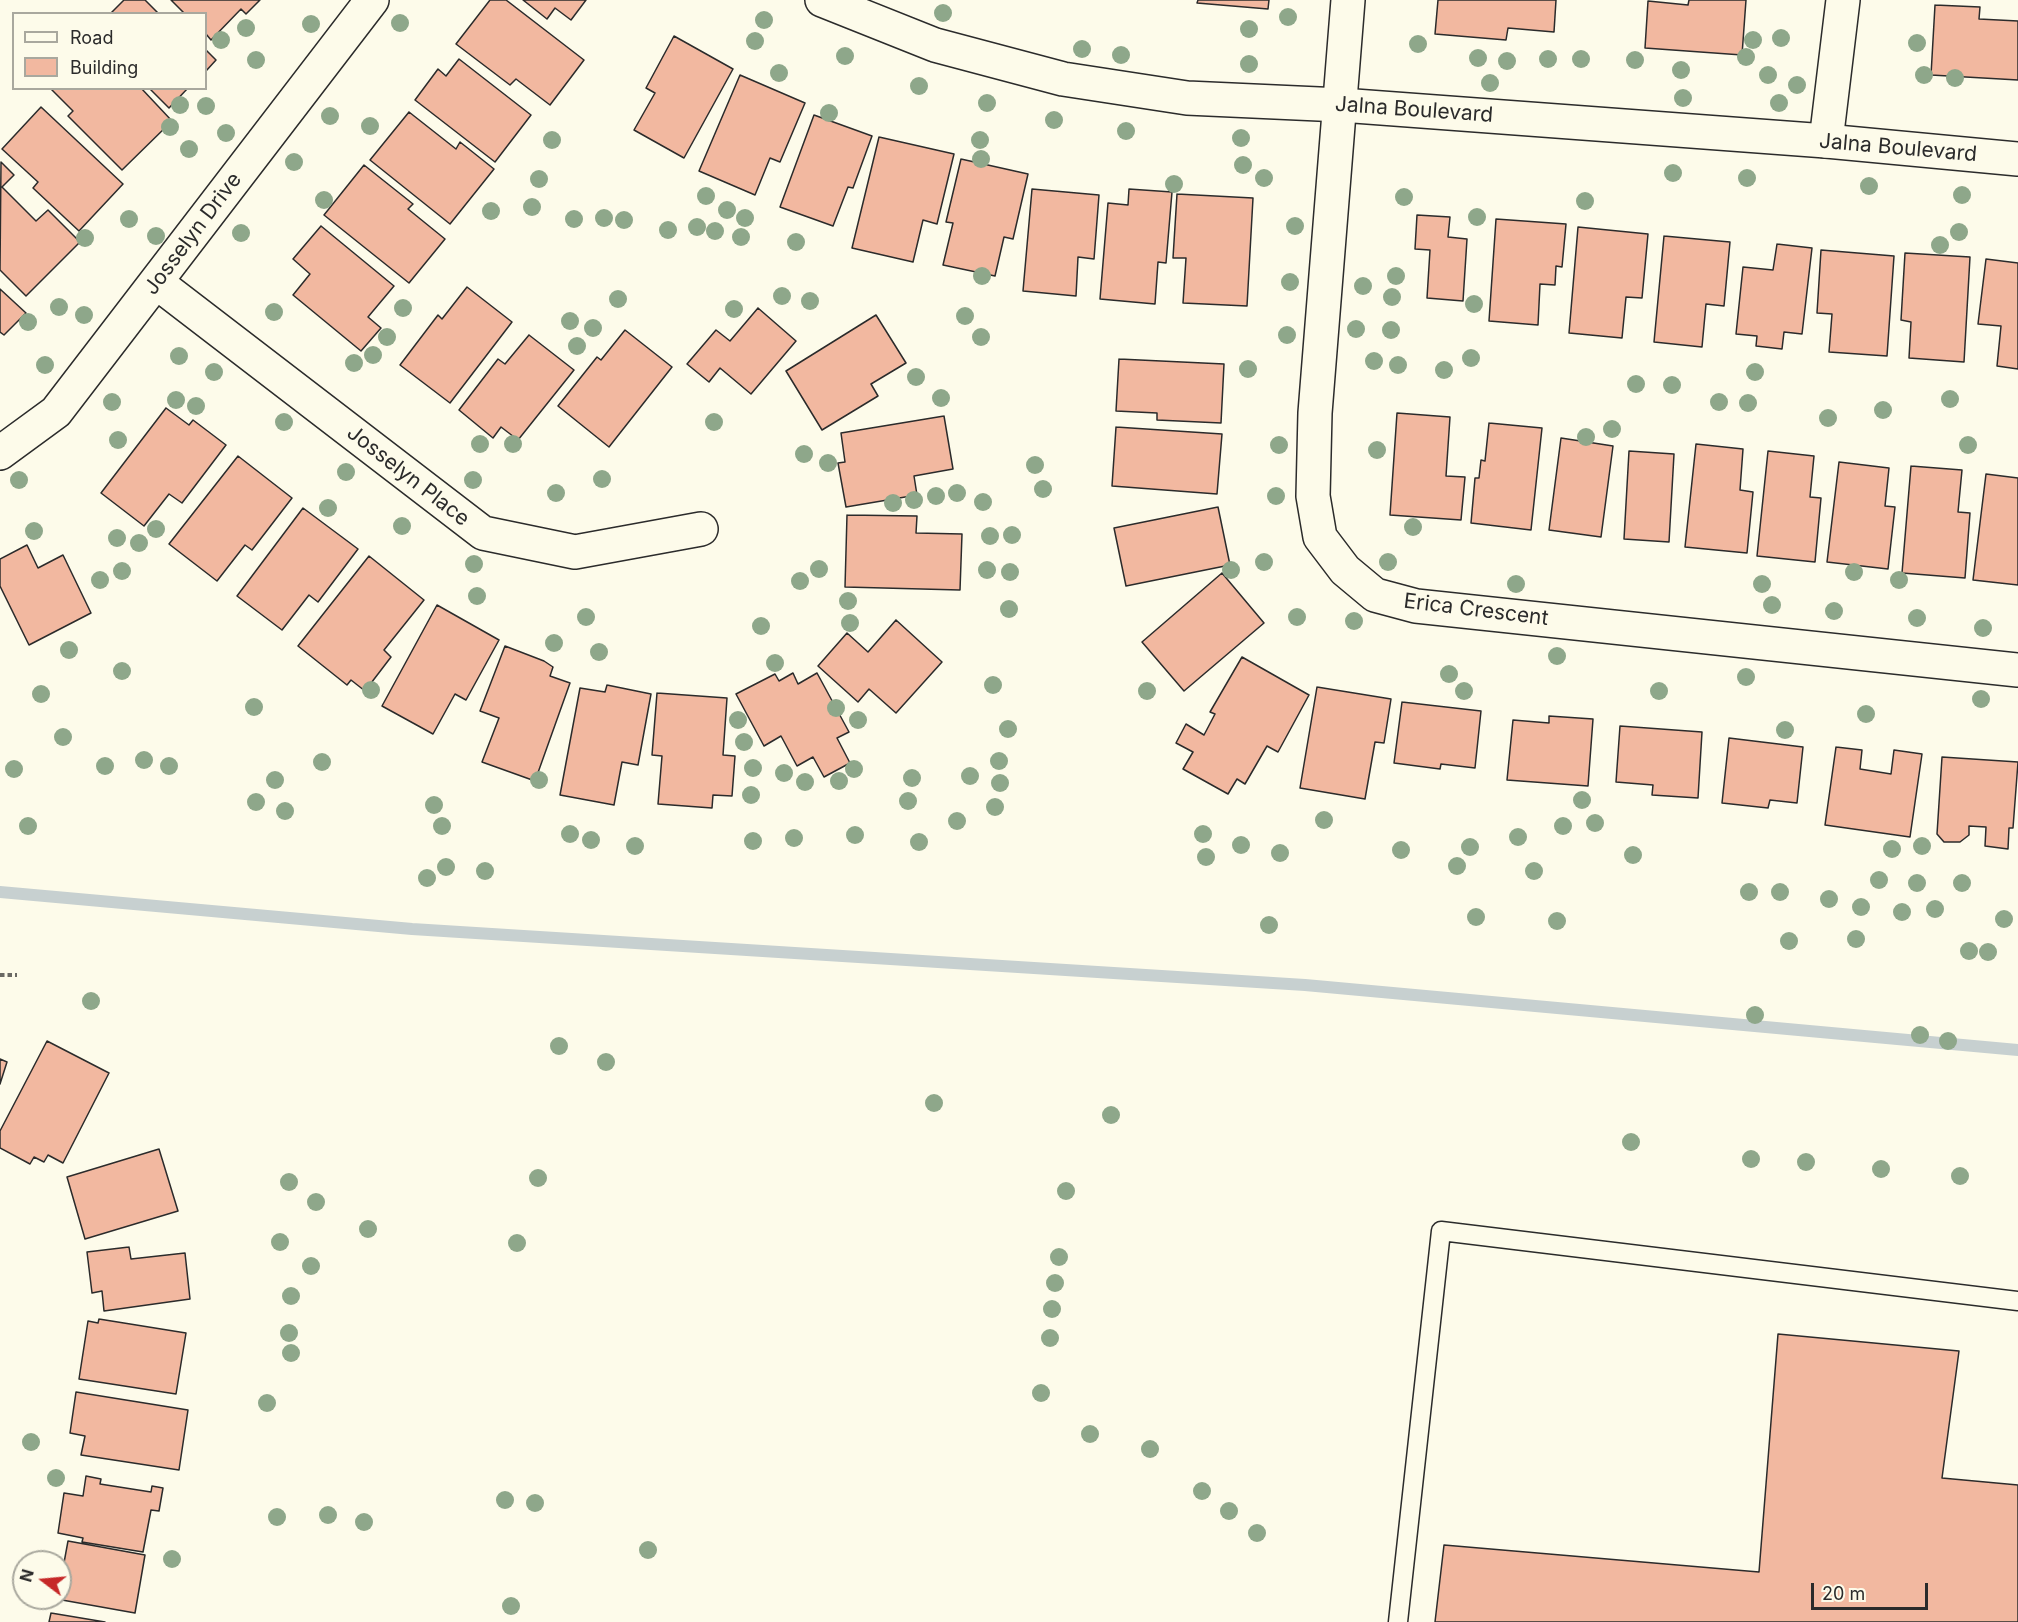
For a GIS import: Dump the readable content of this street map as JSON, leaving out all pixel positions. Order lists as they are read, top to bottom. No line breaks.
{"streets":{"street":["Jalna Boulevard","Josselyn Drive","Josselyn Place","Erica Crescent"]},"crossings":[["Jalna Boulevard","Erica Crescent"],["Josselyn Drive","Josselyn Place"]],"legend":["Road","Building"],"scale_bar":"20 m","north":"left"}
